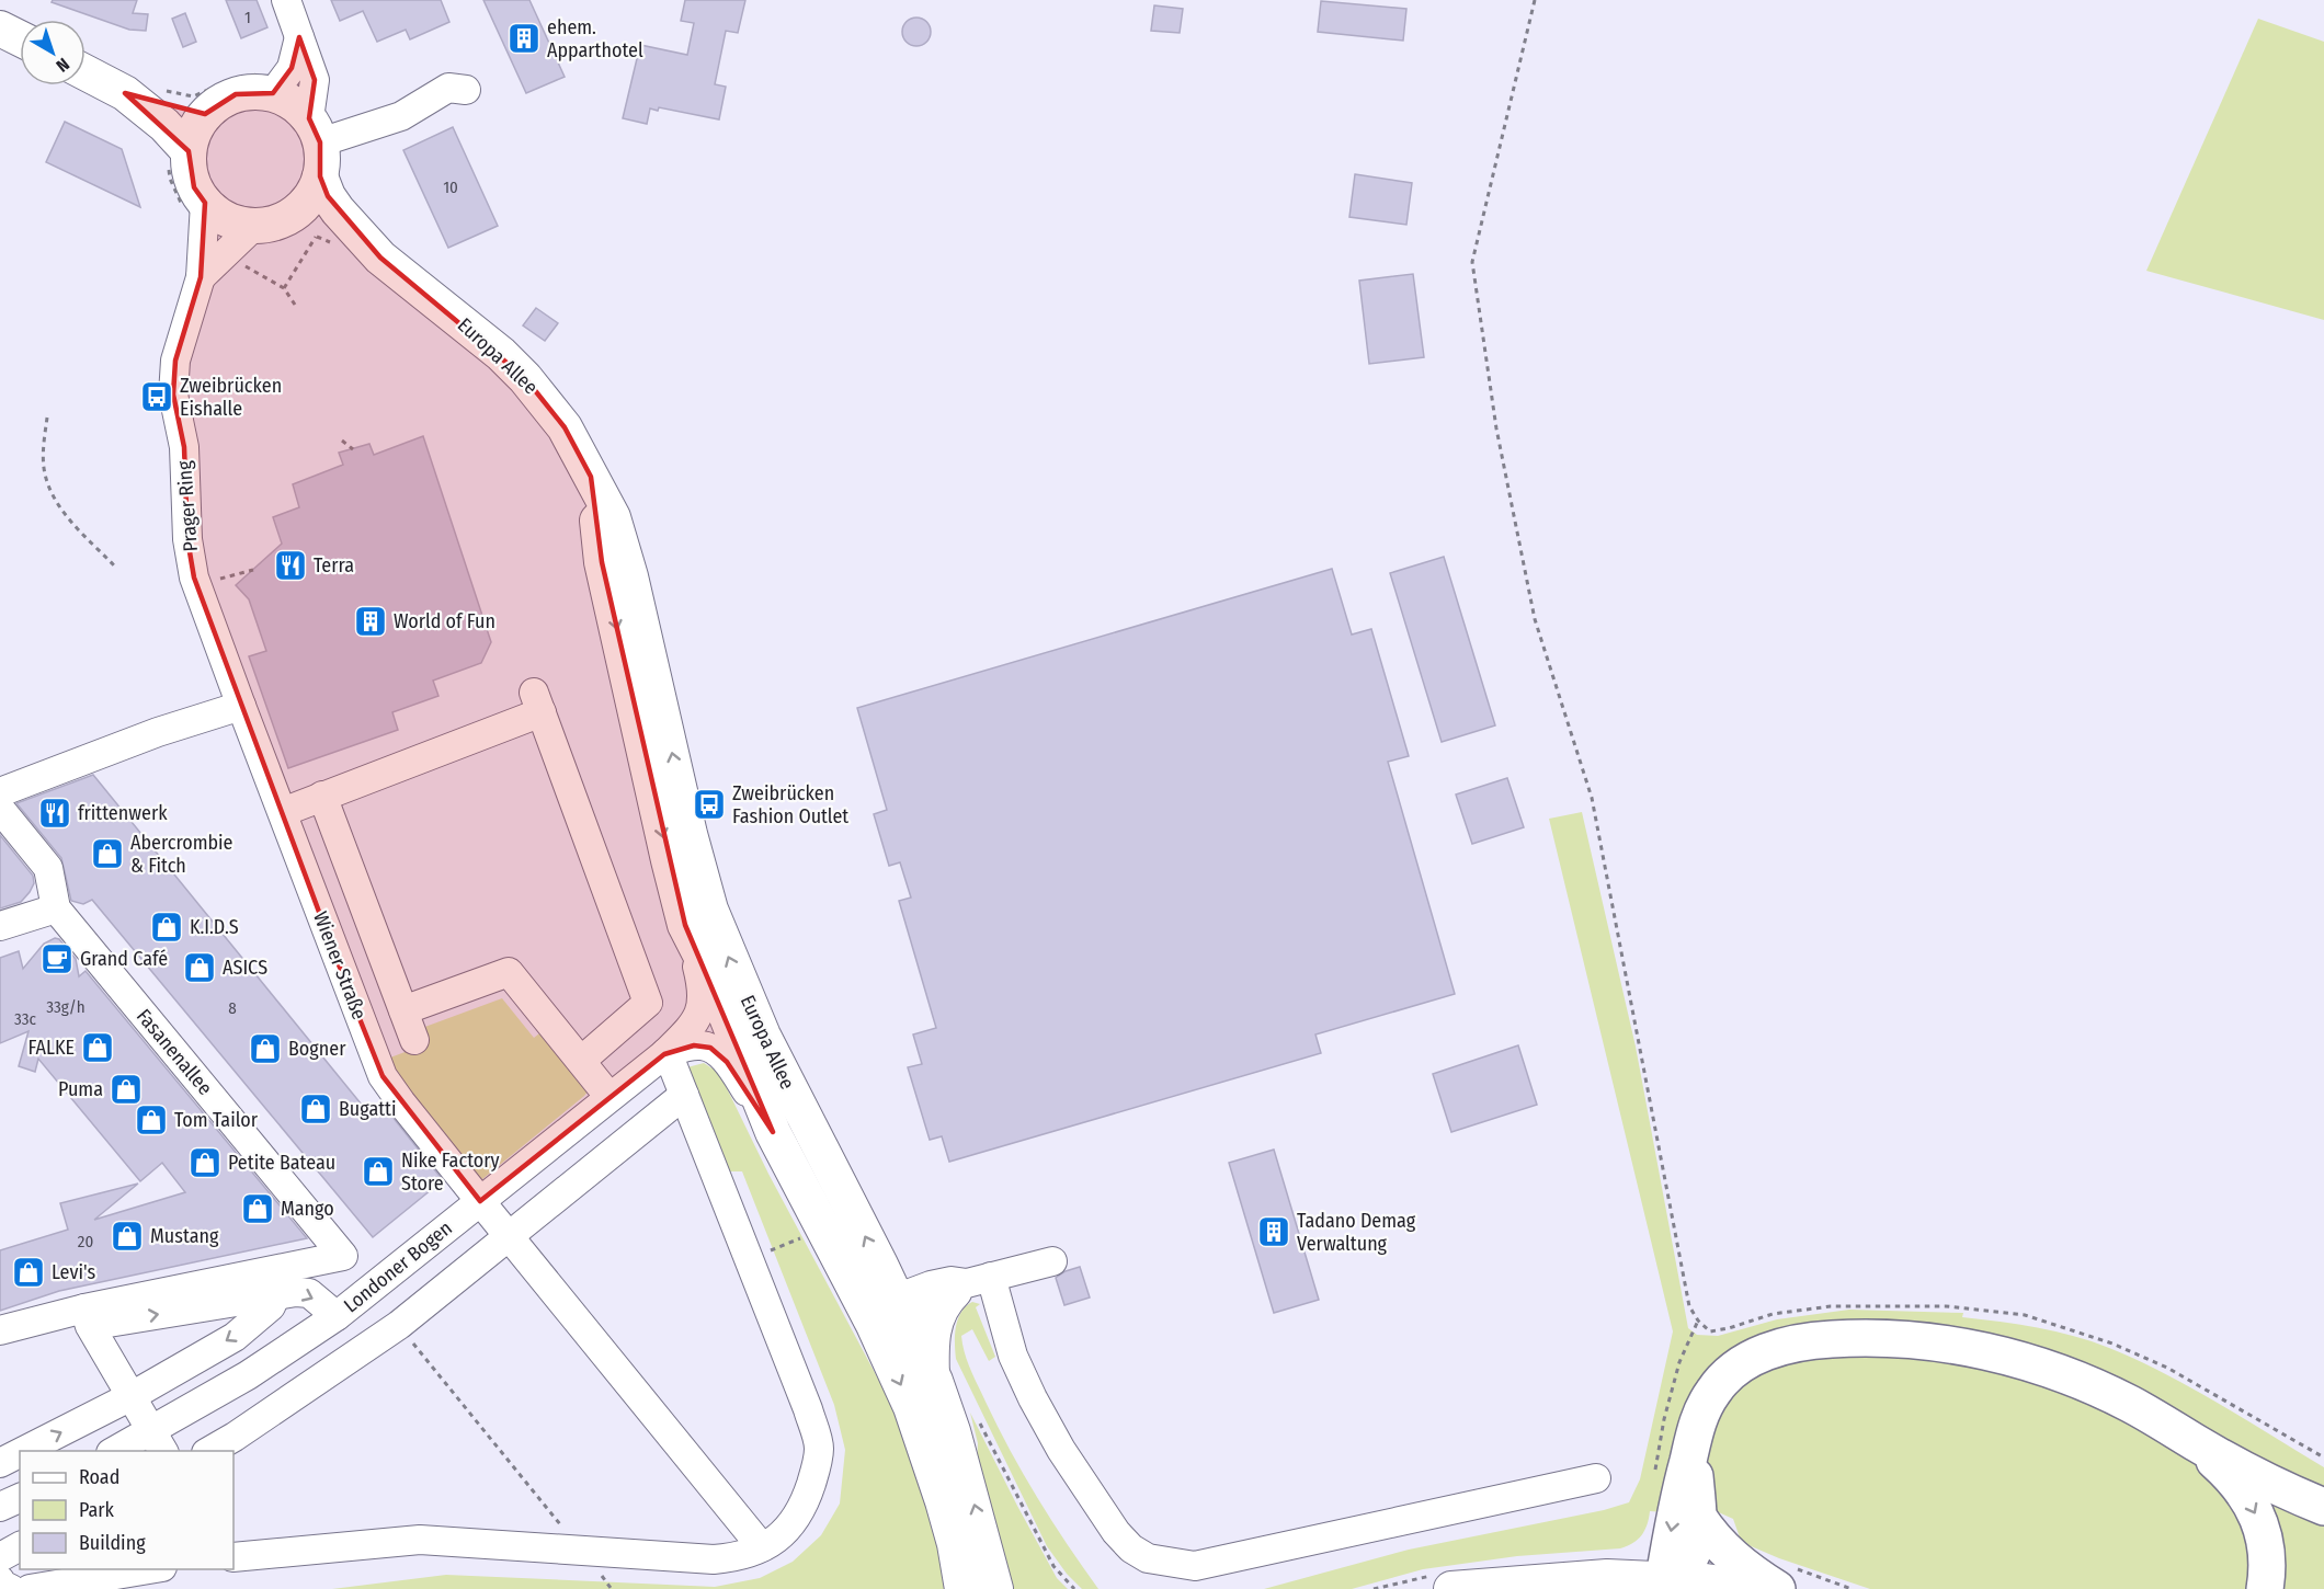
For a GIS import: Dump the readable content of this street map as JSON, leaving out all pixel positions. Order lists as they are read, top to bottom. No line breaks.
{"streets":{"main road":["Europa Allee"],"street":["Prager Ring","Wiener Straße","Fasanenallee","Londoner Bogen"]},"crossings":[["Europa Allee","Londoner Bogen"],["Prager Ring","Wiener Straße"],["Wiener Straße","Londoner Bogen"]],"places":{"building":["ehem. Apparthotel","World of Fun","Tadano Demag Verwaltung"],"bus stop":["Zweibrücken Eishalle","Zweibrücken Fashion Outlet"],"restaurant":["Terra","frittenwerk"],"shop":["Abercrombie & Fitch","K.I.D.S","ASICS","FALKE","Bogner","Puma","Bugatti","Tom Tailor","Petite Bateau","Nike Factory Store","Mango","Mustang","Levi's"],"cafe":["Grand Café"]},"house_numbers":["1","10","33g/h","8","33c","20"],"legend":["Road","Park","Building"],"north":"bottom right"}
